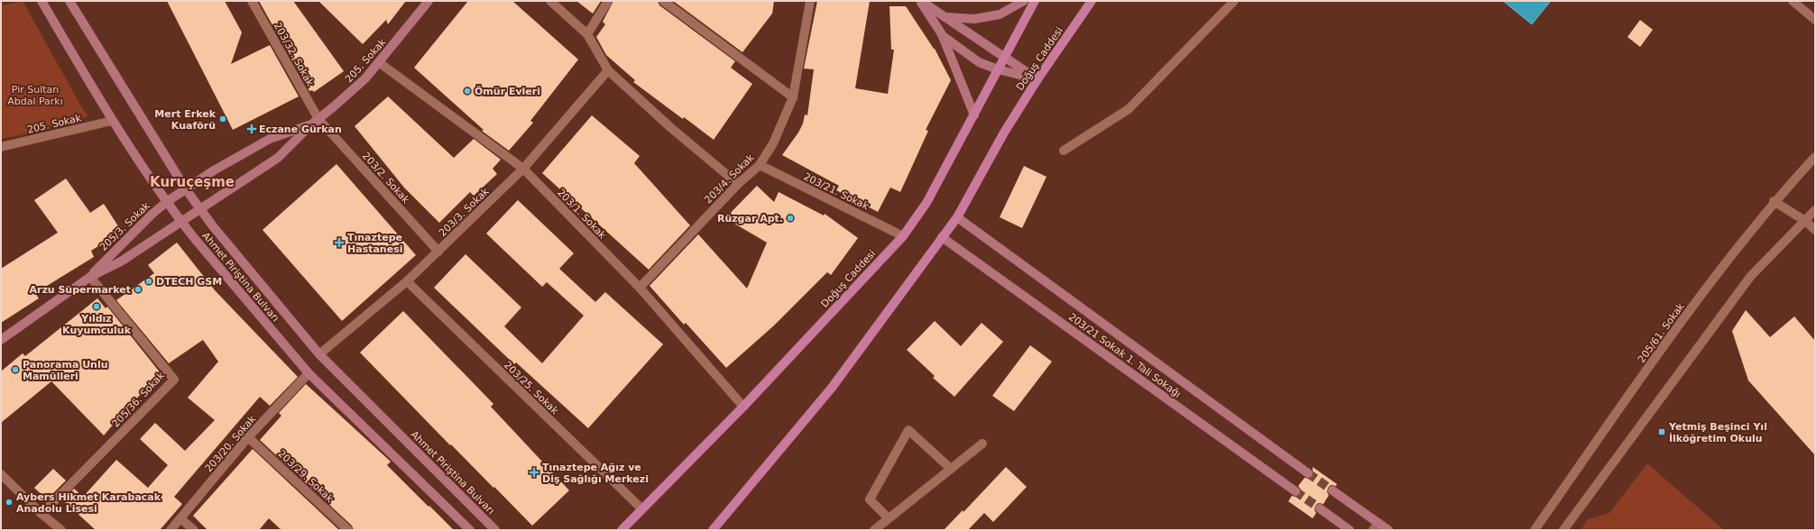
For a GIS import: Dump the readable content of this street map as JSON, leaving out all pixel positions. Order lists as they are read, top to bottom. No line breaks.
{"streets":{"main road":["Doğuş Caddesi","205. Sokak","205/3. Sokak","Ahmet Piriştina Bulvarı","203/21 Sokak 1. Tali Sokağı"],"street":["203/32. Sokak","203/2. Sokak","203/4. Sokak","203/21. Sokak","203/3. Sokak","203/1. Sokak","205/61. Sokak","203/25. Sokak","205/36. Sokak","203/20. Sokak","203/29. Sokak"]},"crossings":[["203/32. Sokak","205. Sokak"],["203/32. Sokak","203/2. Sokak"],["Doğuş Caddesi","203/21. Sokak"],["Doğuş Caddesi","203/1. Sokak"],["Doğuş Caddesi","203/21 Sokak 1. Tali Sokağı"],["Doğuş Caddesi","203/25. Sokak"],["205. Sokak","203/2. Sokak"],["205. Sokak","203/1. Sokak"],["205. Sokak","205/3. Sokak"],["205. Sokak","Ahmet Piriştina Bulvarı"],["203/2. Sokak","203/3. Sokak"],["203/4. Sokak","203/21. Sokak"],["203/4. Sokak","203/1. Sokak"],["203/3. Sokak","203/1. Sokak"],["203/3. Sokak","Ahmet Piriştina Bulvarı"],["203/3. Sokak","203/25. Sokak"],["205/3. Sokak","Ahmet Piriştina Bulvarı"],["205/3. Sokak","205/36. Sokak"],["Ahmet Piriştina Bulvarı","203/20. Sokak"],["203/20. Sokak","203/29. Sokak"]],"districts":["Kuruçeşme"],"parks":["Pir Sultan Abdal Parkı"],"places":{"other":["Ömür Evleri","Mert Erkek Kuaförü","Rüzgar Apt.","DTECH GSM","Arzu Süpermarket","Yıldız Kuyumculuk","Panorama Unlu Mamülleri","Aybers Hikmet Karabacak Anadolu Lisesi"],"health":["Eczane Gürkan","Tınaztepe Hastanesi","Tınaztepe Ağız ve Diş Sağlığı Merkezi"],"transit":["Yetmiş Beşinci Yıl İlköğretim Okulu"]}}
